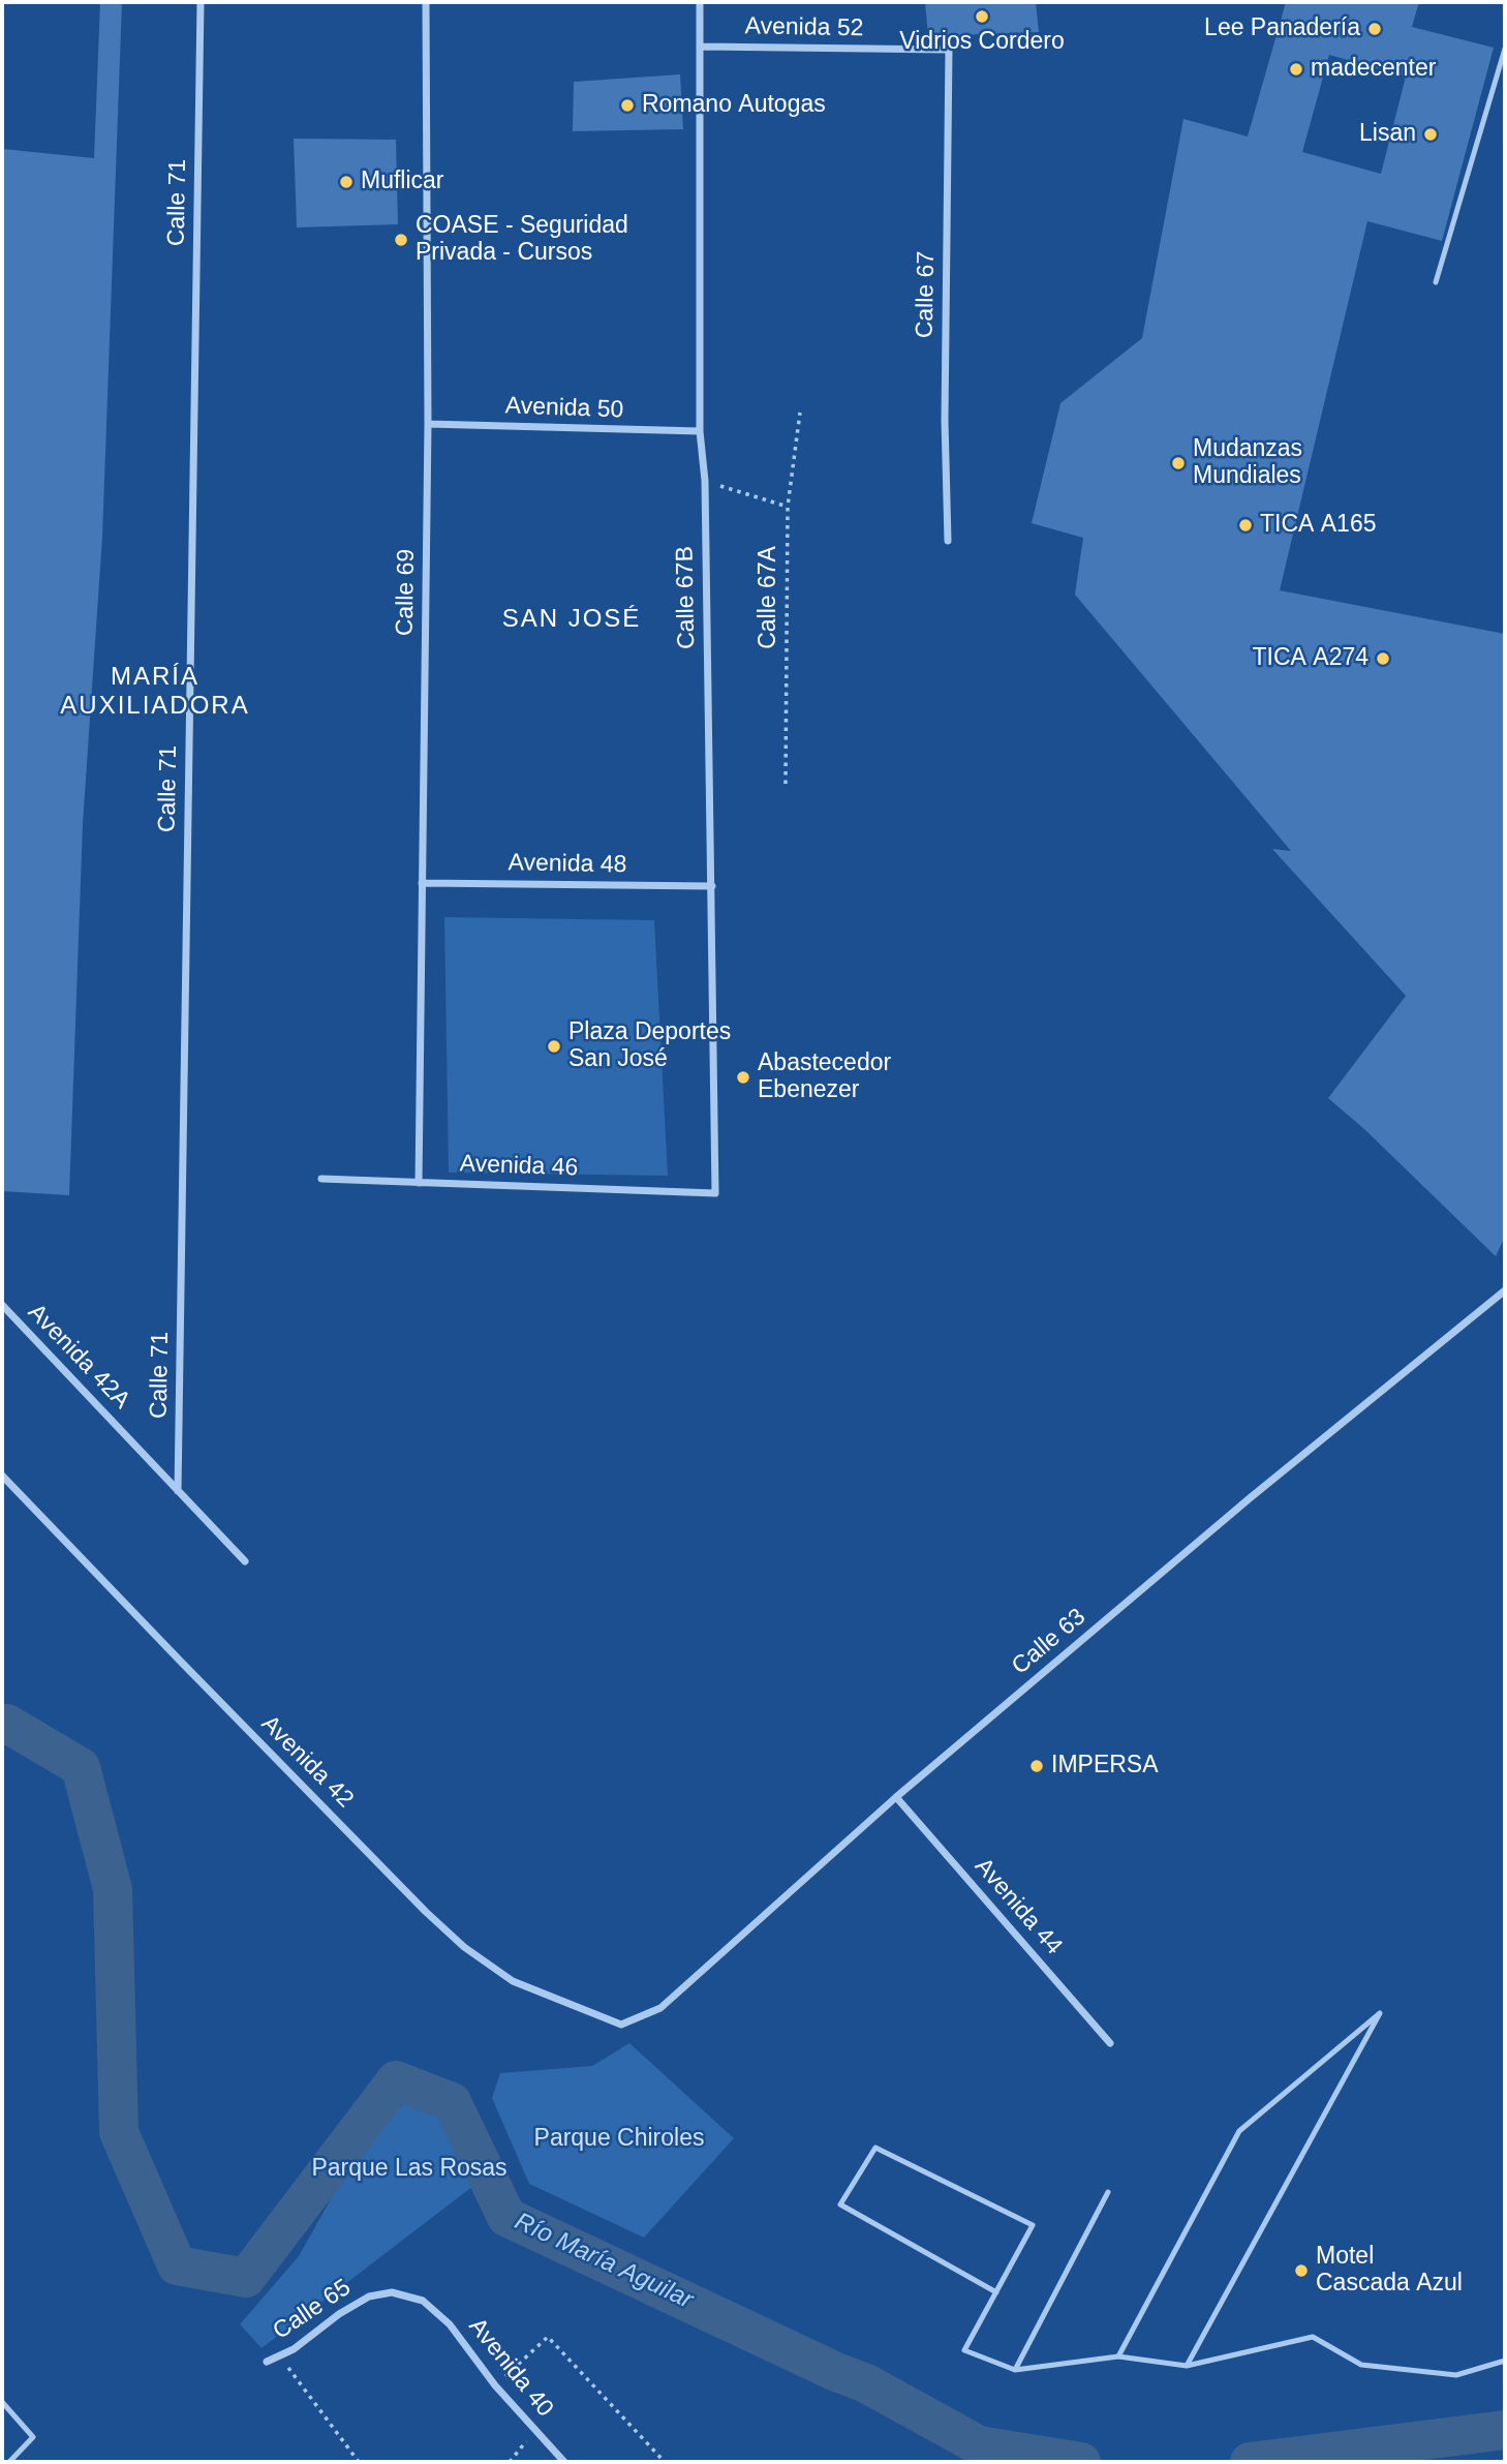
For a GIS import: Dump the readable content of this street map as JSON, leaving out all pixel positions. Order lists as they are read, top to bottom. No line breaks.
{"streets":{"street":["Avenida 52","Calle 71","Calle 67","Avenida 50","Calle 69","Calle 67B","Avenida 48","Avenida 46","Avenida 42A","Calle 63","Avenida 42","Avenida 44","Calle 65","Avenida 40"],"path":["Calle 67A"]},"crossings":[["Avenida 52","Calle 67"],["Avenida 52","Calle 67B"],["Calle 71","Avenida 42A"],["Avenida 50","Calle 69"],["Avenida 50","Calle 67B"],["Calle 69","Avenida 48"],["Calle 69","Avenida 46"],["Calle 67B","Avenida 48"],["Calle 67B","Avenida 46"],["Calle 63","Avenida 42"],["Calle 63","Avenida 44"],["Calle 65","Avenida 40"]],"districts":["SAN JOSÉ","MARÍA AUXILIADORA"],"water":["Río María Aguilar"],"parks":["Parque Chiroles","Parque Las Rosas"],"places":["Vidrios Cordero","Lee Panadería","madecenter","Romano Autogas","Lisan","Muflicar","COASE - Seguridad Privada - Cursos","Mudanzas Mundiales","TICA A165","TICA A274","Plaza Deportes San José","Abastecedor Ebenezer","IMPERSA","Motel Cascada Azul"]}
